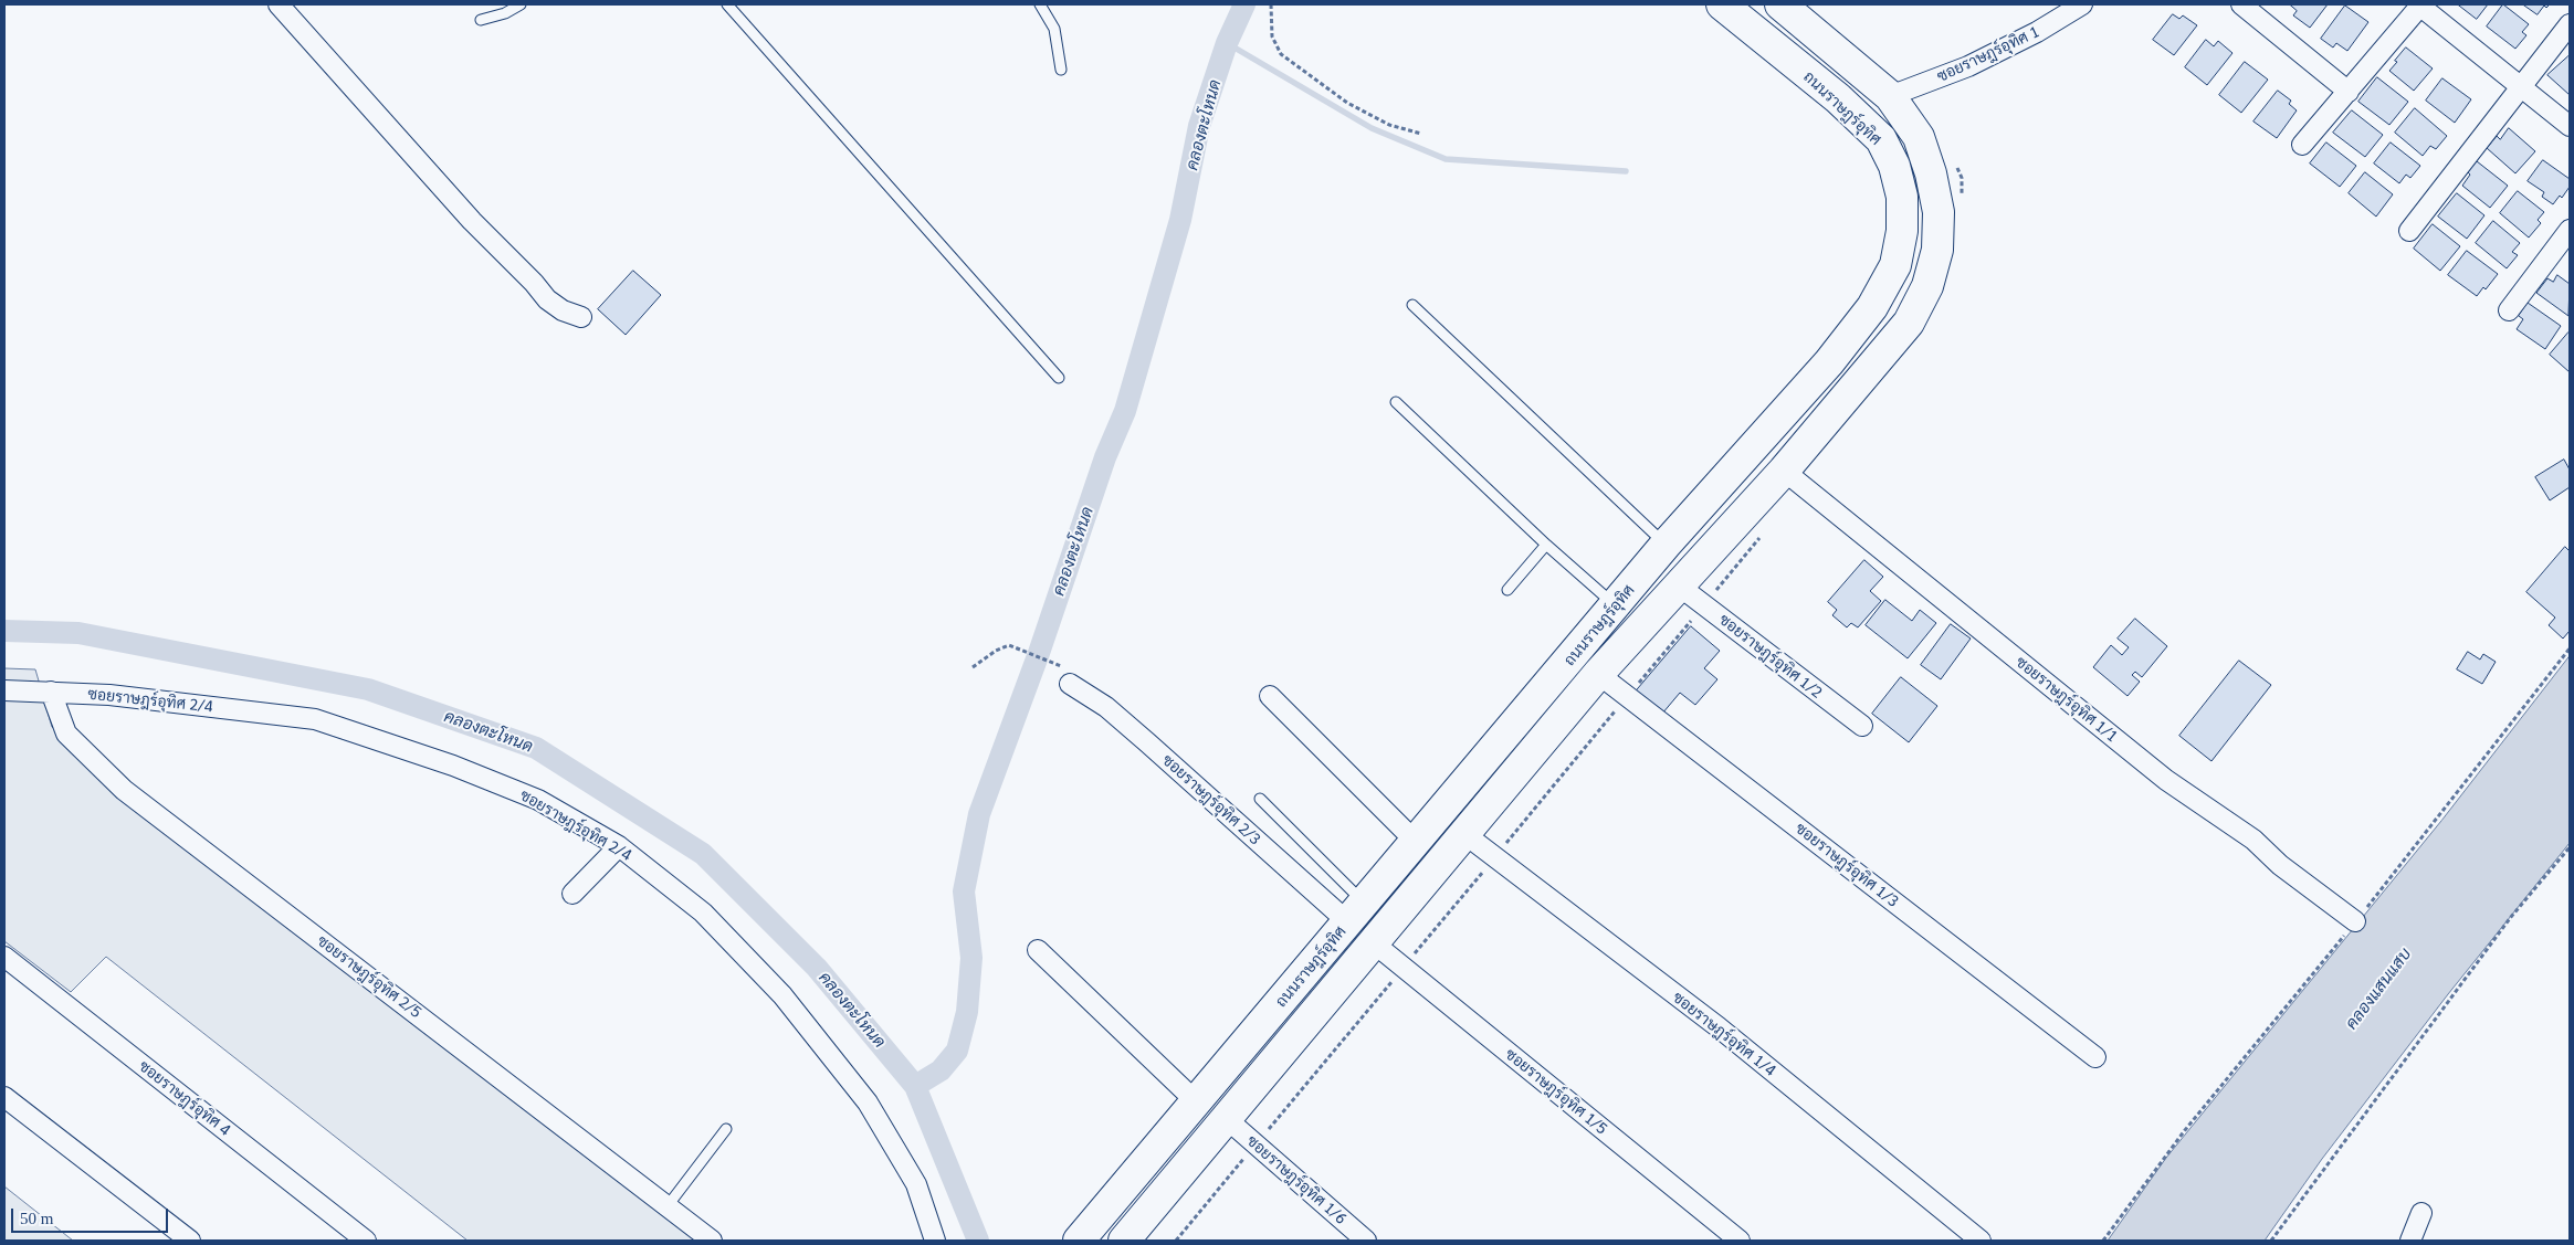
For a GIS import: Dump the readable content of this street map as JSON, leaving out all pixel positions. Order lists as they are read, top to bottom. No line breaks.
{"streets":{"main road":["ถนนราษฎร์อุทิศ"],"street":["ซอยราษฎร์อุทิศ 1","ซอยราษฎร์อุทิศ 1/2","ซอยราษฎร์อุทิศ 1/1","ซอยราษฎร์อุทิศ 2/4","ซอยราษฎร์อุทิศ 2/3","ซอยราษฎร์อุทิศ 1/3","ซอยราษฎร์อุทิศ 2/5","ซอยราษฎร์อุทิศ 1/4","ซอยราษฎร์อุทิศ 1/5","ซอยราษฎร์อุทิศ 4","ซอยราษฎร์อุทิศ 1/6"]},"crossings":[["ซอยราษฎร์อุทิศ 1","ถนนราษฎร์อุทิศ"],["ถนนราษฎร์อุทิศ","ซอยราษฎร์อุทิศ 1/2"],["ถนนราษฎร์อุทิศ","ซอยราษฎร์อุทิศ 1/1"],["ถนนราษฎร์อุทิศ","ซอยราษฎร์อุทิศ 2/3"],["ถนนราษฎร์อุทิศ","ซอยราษฎร์อุทิศ 1/3"],["ถนนราษฎร์อุทิศ","ซอยราษฎร์อุทิศ 1/4"],["ถนนราษฎร์อุทิศ","ซอยราษฎร์อุทิศ 1/5"],["ถนนราษฎร์อุทิศ","ซอยราษฎร์อุทิศ 1/6"],["ซอยราษฎร์อุทิศ 2/4","ซอยราษฎร์อุทิศ 2/5"]],"water":["คลองตะโหนด","คลองแสนแสบ"],"scale_bar":"50 m"}
